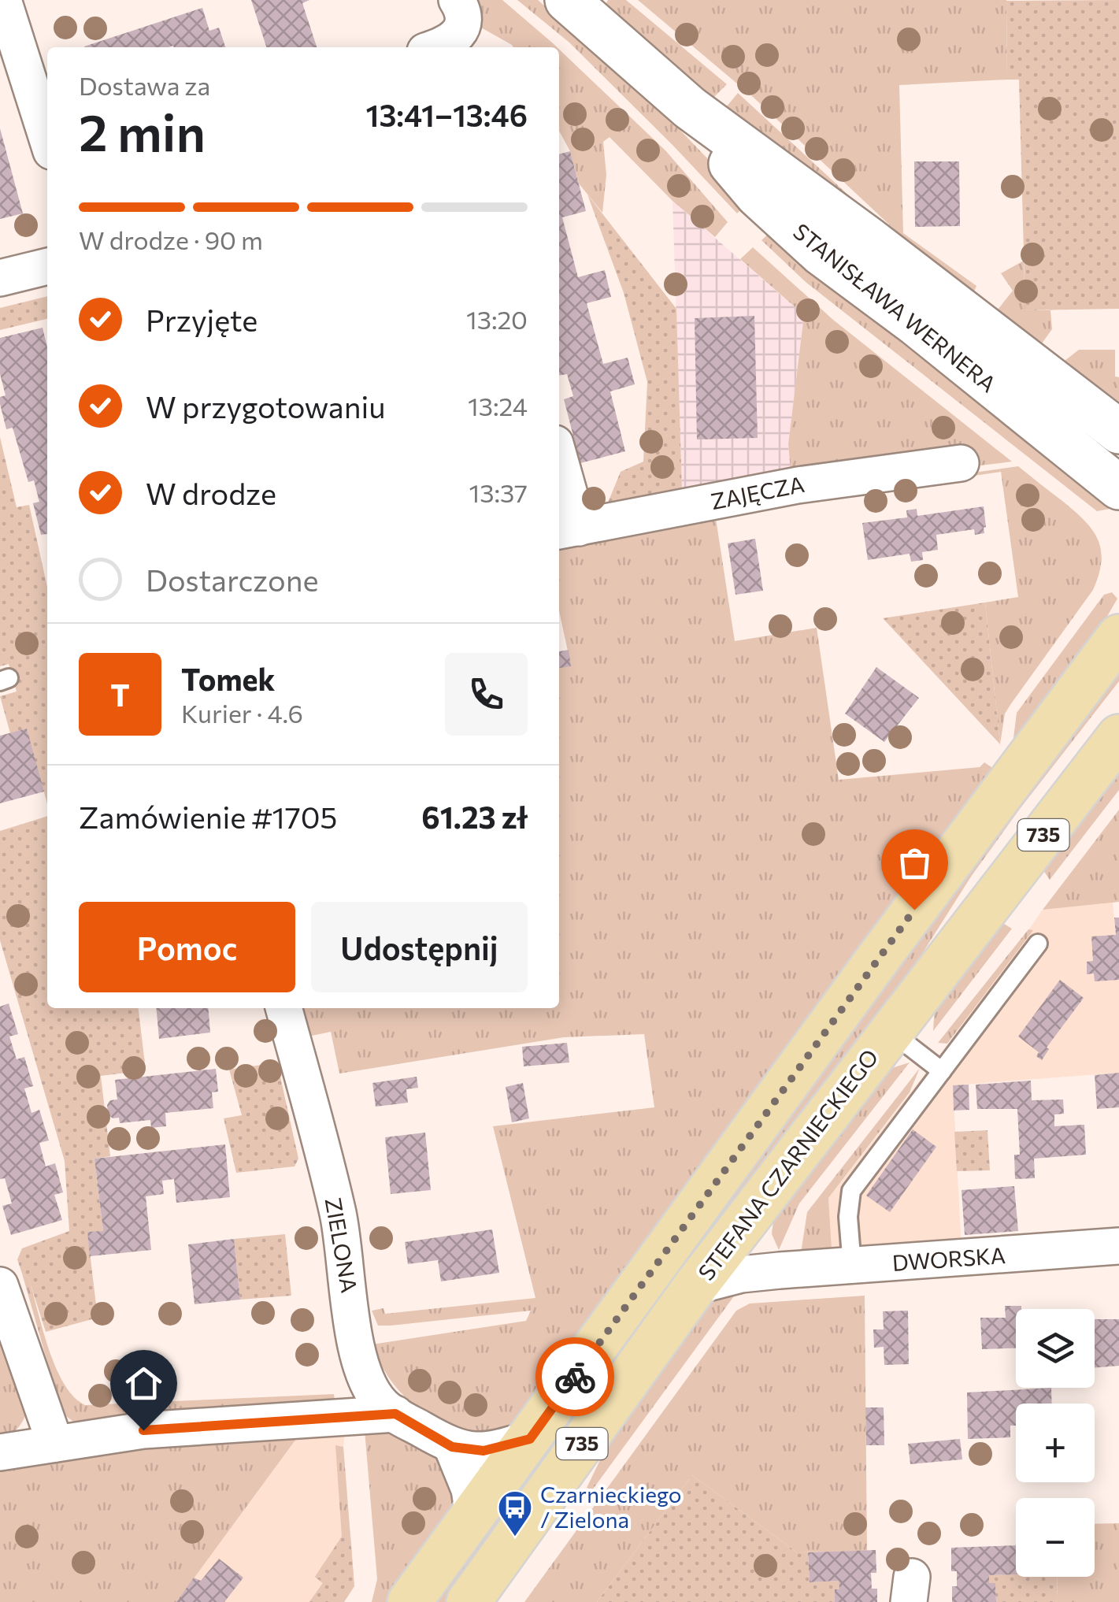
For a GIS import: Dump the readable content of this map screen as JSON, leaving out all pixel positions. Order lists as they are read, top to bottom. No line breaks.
{"streets":{"main road":["735","STEFANA CZARNIECKIEGO"],"street":["STANISŁAWA WERNERA","ZAJĘCZA","ZIELONA","DWORSKA"]},"crossings":[["STEFANA CZARNIECKIEGO","ZIELONA"],["STEFANA CZARNIECKIEGO","DWORSKA"]],"places":{"bus stop":["Czarnieckiego / Zielona"]},"page":{"heading":["2 min","Dostawa za","13:41–13:46"],"panel":["Tomek","Kurier · 4.6","Zamówienie #1705","61.23 zł"],"bar":"W drodze · 90 m","list":[["Przyjęte","13:20"],["W przygotowaniu","13:24"],["W drodze","13:37"],"Dostarczone"],"round":"T","buttons":["Pomoc","Udostępnij"],"map_buttons":["+","−"]}}
